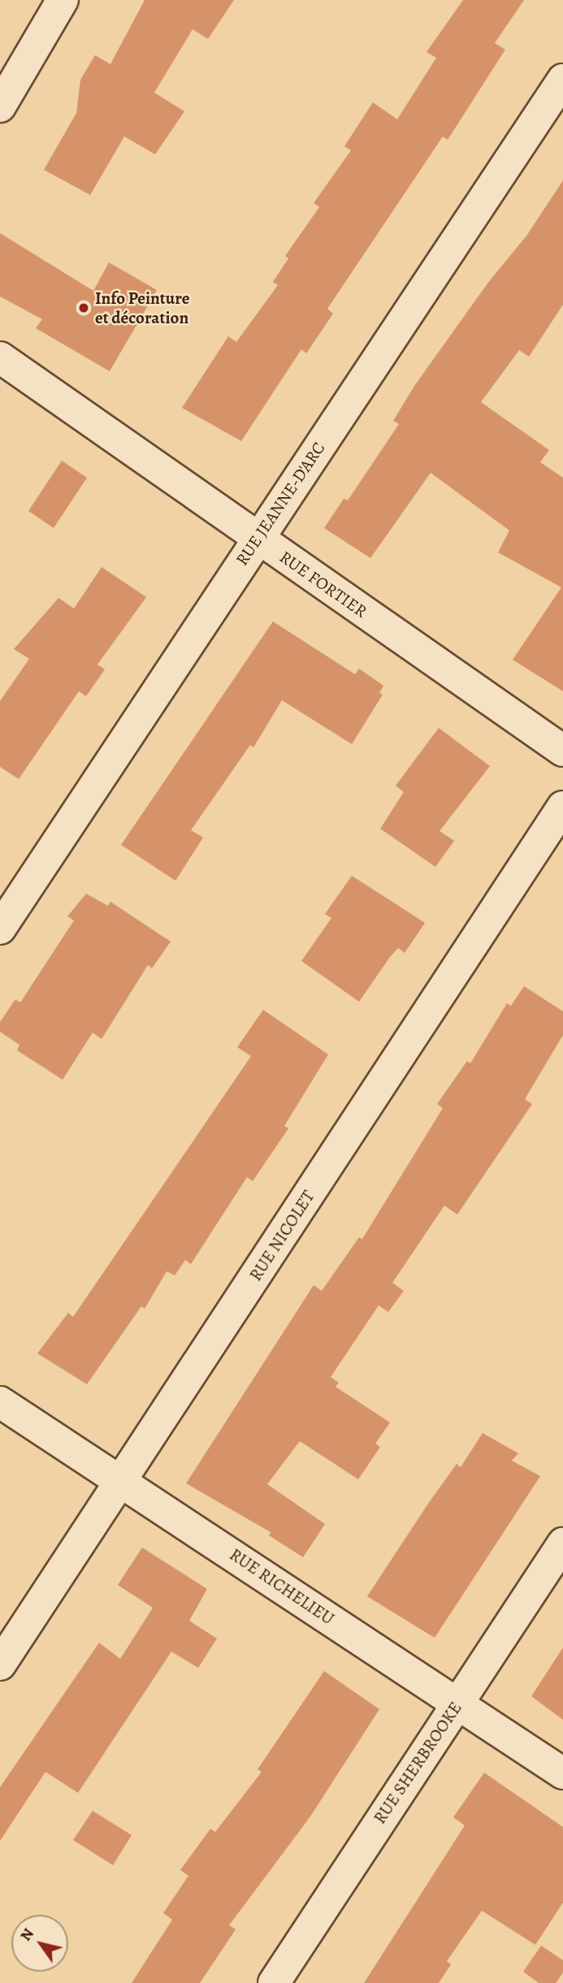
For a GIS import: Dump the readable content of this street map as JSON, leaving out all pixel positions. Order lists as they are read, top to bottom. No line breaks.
{"streets":{"street":["RUE JEANNE-D'ARC","RUE FORTIER","RUE NICOLET","RUE RICHELIEU","RUE SHERBROOKE"]},"crossings":[["RUE JEANNE-D'ARC","RUE FORTIER"],["RUE NICOLET","RUE RICHELIEU"],["RUE RICHELIEU","RUE SHERBROOKE"]],"places":["Info Peinture et décoration"],"north":"top left"}
